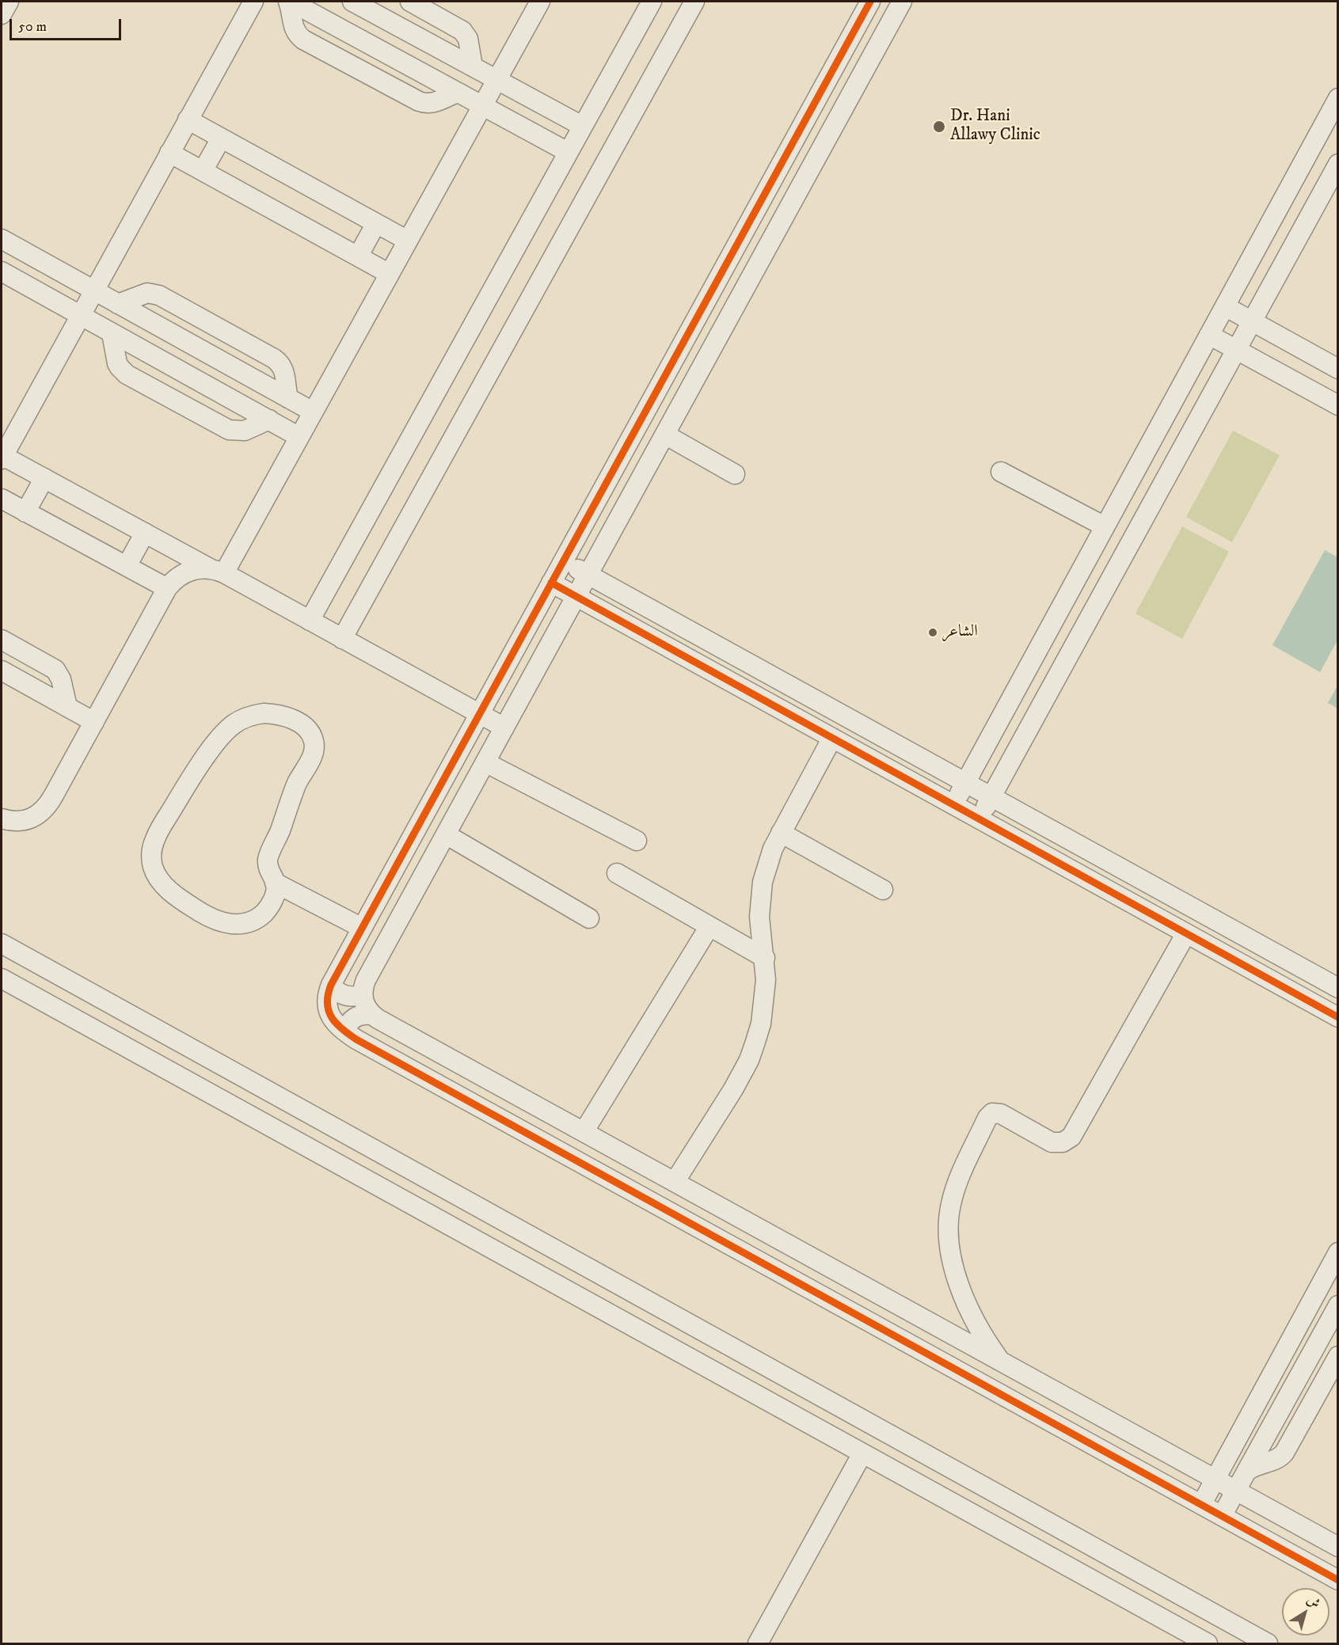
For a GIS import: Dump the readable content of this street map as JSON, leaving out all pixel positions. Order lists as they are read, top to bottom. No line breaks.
{"places":["Dr. Hani Allawy Clinic","الشاعر"],"scale_bar":"50 m","north":"top right"}
